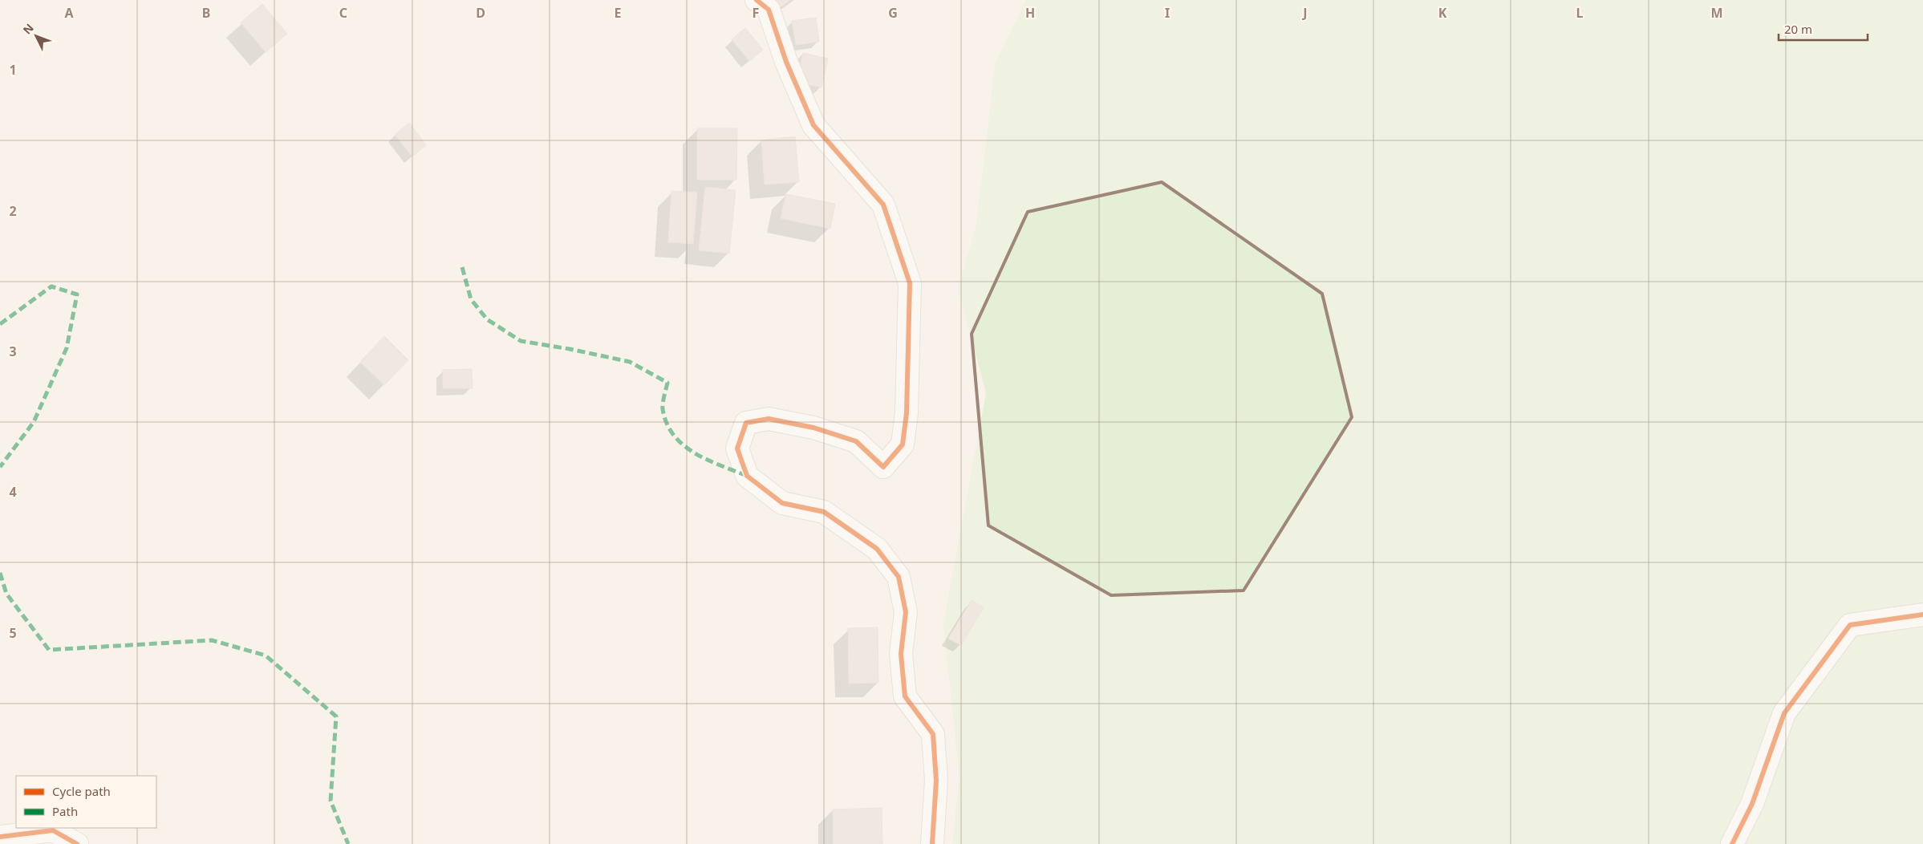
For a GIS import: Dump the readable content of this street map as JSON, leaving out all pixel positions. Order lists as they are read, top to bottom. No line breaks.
{"legend":["Cycle path","Path"],"scale_bar":"20 m","north":"top left","grid":{"columns":["A","B","C","D","E","F","G","H","I","J","K","L","M"],"rows":["1","2","3","4","5"]}}
